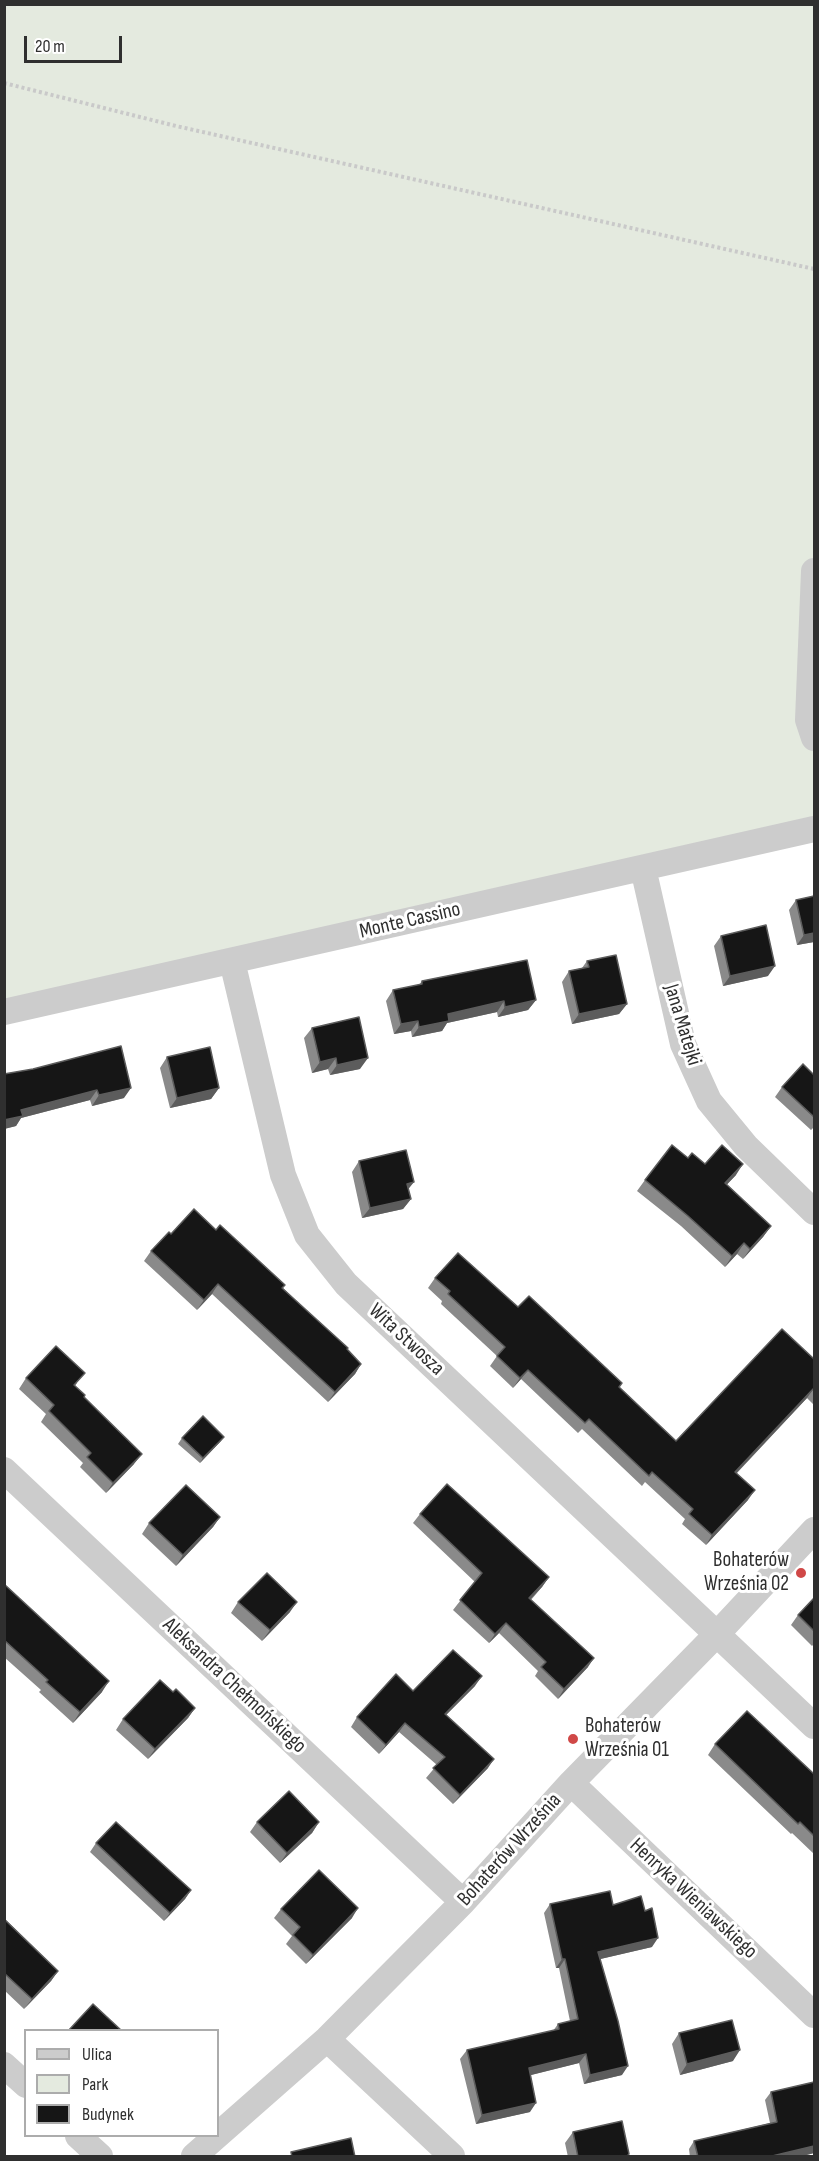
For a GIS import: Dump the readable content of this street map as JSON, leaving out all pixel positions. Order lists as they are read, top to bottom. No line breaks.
{"streets":{"street":["Monte Cassino","Jana Matejki","Wita Stwosza","Aleksandra Chełmońskiego","Bohaterów Września","Henryka Wieniawskiego"]},"crossings":[["Monte Cassino","Jana Matejki"],["Monte Cassino","Wita Stwosza"],["Wita Stwosza","Bohaterów Września"],["Aleksandra Chełmońskiego","Bohaterów Września"],["Bohaterów Września","Henryka Wieniawskiego"]],"places":["Bohaterów Września 02","Bohaterów Września 01"],"legend":["Ulica","Park","Budynek"],"scale_bar":"20 m"}
